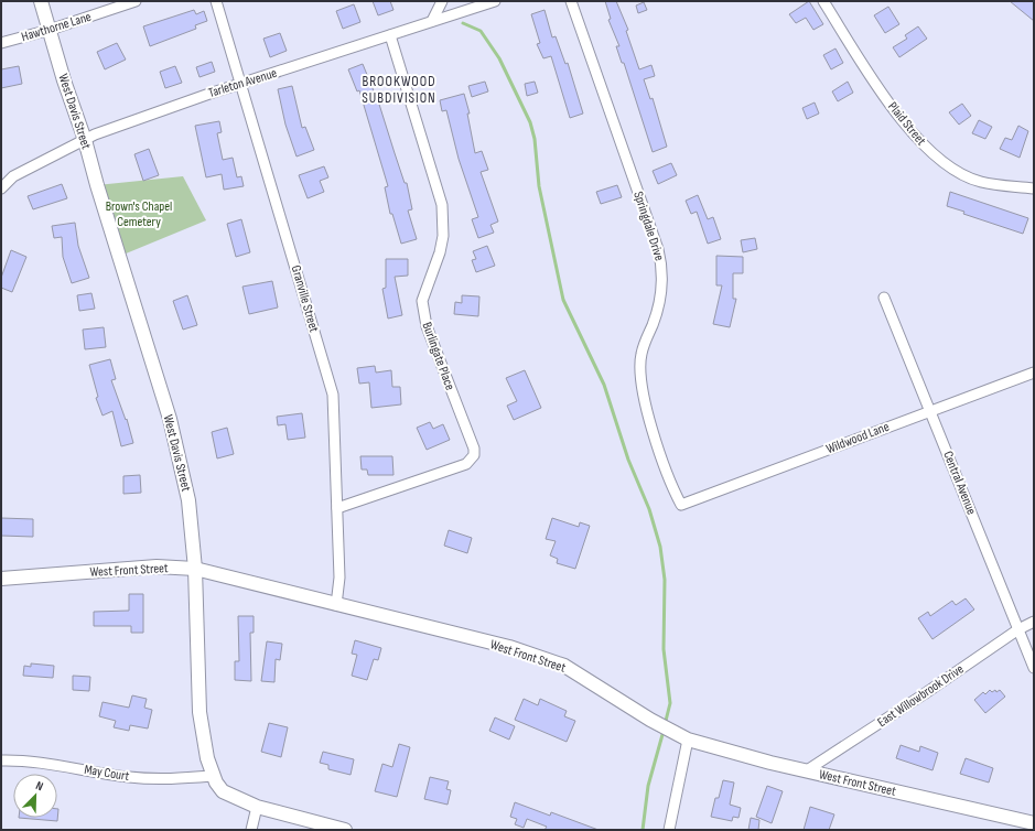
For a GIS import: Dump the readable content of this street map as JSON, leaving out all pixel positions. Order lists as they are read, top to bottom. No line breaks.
{"streets":{"street":["Hawthorne Lane","Tarleton Avenue","West Davis Street","Plaid Street","Springdale Drive","Granville Street","Burlingate Place","Wildwood Lane","Central Avenue","West Front Street","East Willowbrook Drive","May Court"]},"crossings":[["Hawthorne Lane","West Davis Street"],["Tarleton Avenue","West Davis Street"],["Tarleton Avenue","Granville Street"],["Tarleton Avenue","Burlingate Place"],["West Davis Street","West Front Street"],["West Davis Street","May Court"],["Springdale Drive","Wildwood Lane"],["Granville Street","Burlingate Place"],["Granville Street","West Front Street"],["Wildwood Lane","Central Avenue"],["Central Avenue","East Willowbrook Drive"],["West Front Street","East Willowbrook Drive"]],"districts":["BROOKWOOD SUBDIVISION"],"parks":["Brown's Chapel Cemetery"],"north":"top right"}
